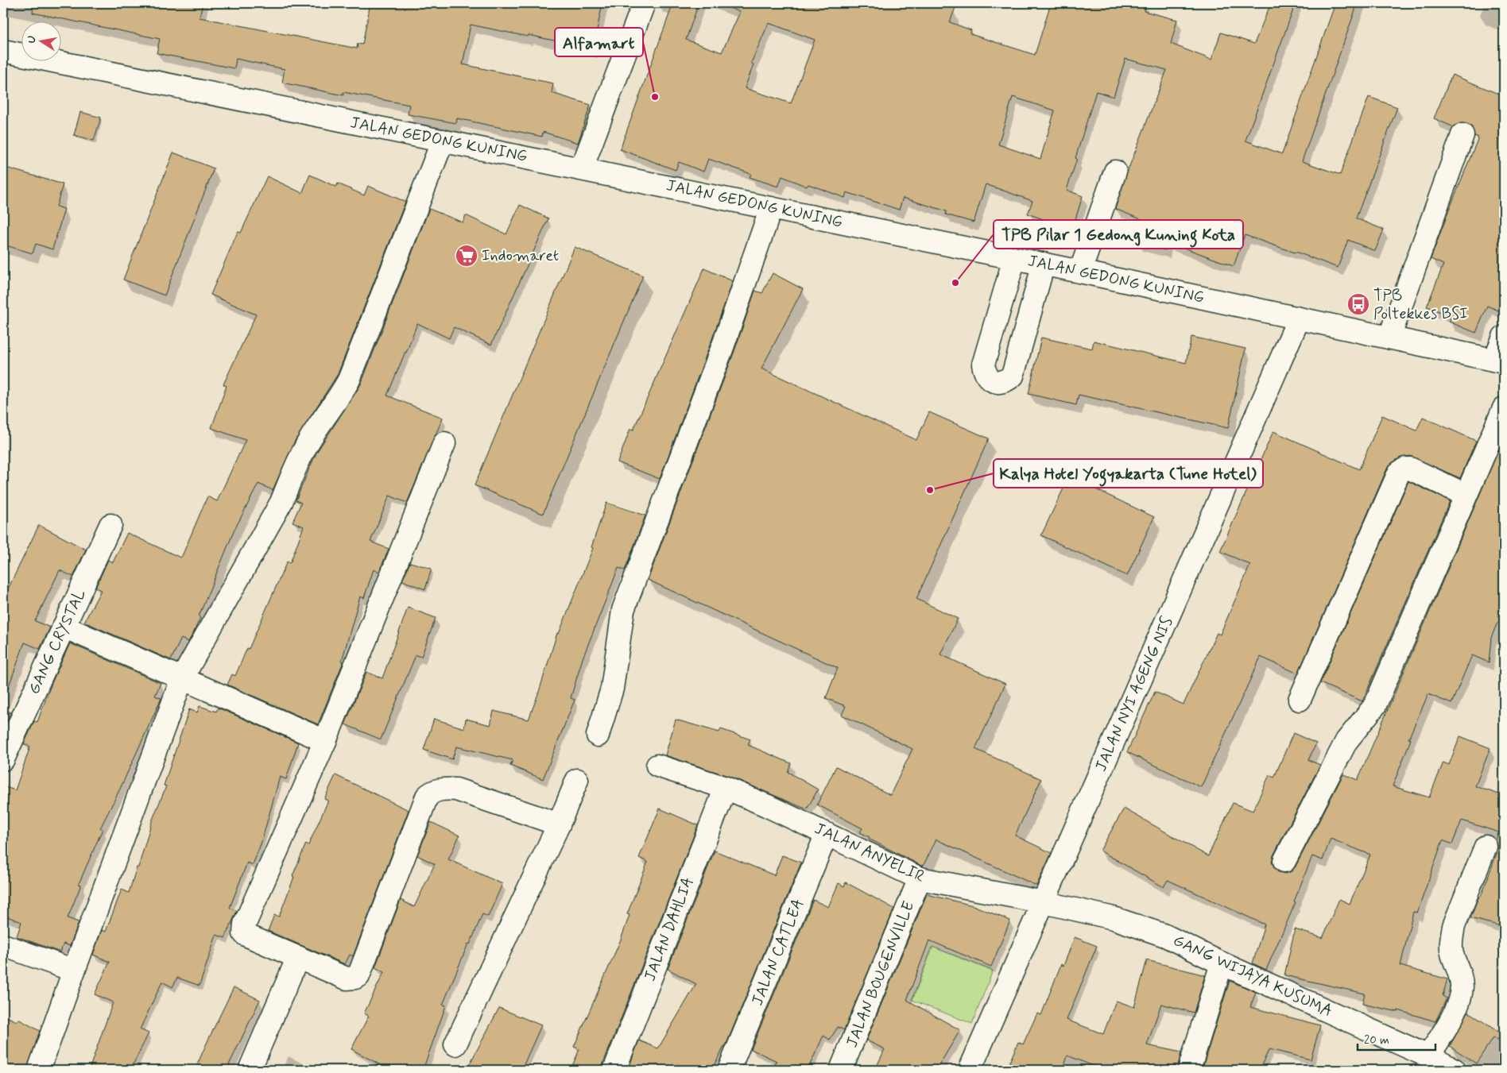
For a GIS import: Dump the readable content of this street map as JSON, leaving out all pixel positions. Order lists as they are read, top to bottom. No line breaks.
{"streets":{"street":["JALAN GEDONG KUNING","GANG CRYSTAL","JALAN NYI AGENG NIS","JALAN ANYELIR","JALAN DAHLIA","JALAN CATLEA","JALAN BOUGENVILLE","GANG WIJAYA KUSUMA"]},"crossings":[["JALAN GEDONG KUNING","JALAN NYI AGENG NIS"],["JALAN NYI AGENG NIS","JALAN ANYELIR"],["JALAN NYI AGENG NIS","GANG WIJAYA KUSUMA"],["JALAN ANYELIR","JALAN DAHLIA"],["JALAN ANYELIR","JALAN CATLEA"],["JALAN ANYELIR","JALAN BOUGENVILLE"],["JALAN ANYELIR","GANG WIJAYA KUSUMA"]],"places":{"other":["Alfamart","TPB Pilar 1 Gedong Kuning Kota","Kalya Hotel Yogyakarta (Tune Hotel)"],"supermarket":["Indomaret"],"bus stop":["TPB Poltekkes BSI"]},"scale_bar":"20 m","north":"left"}
